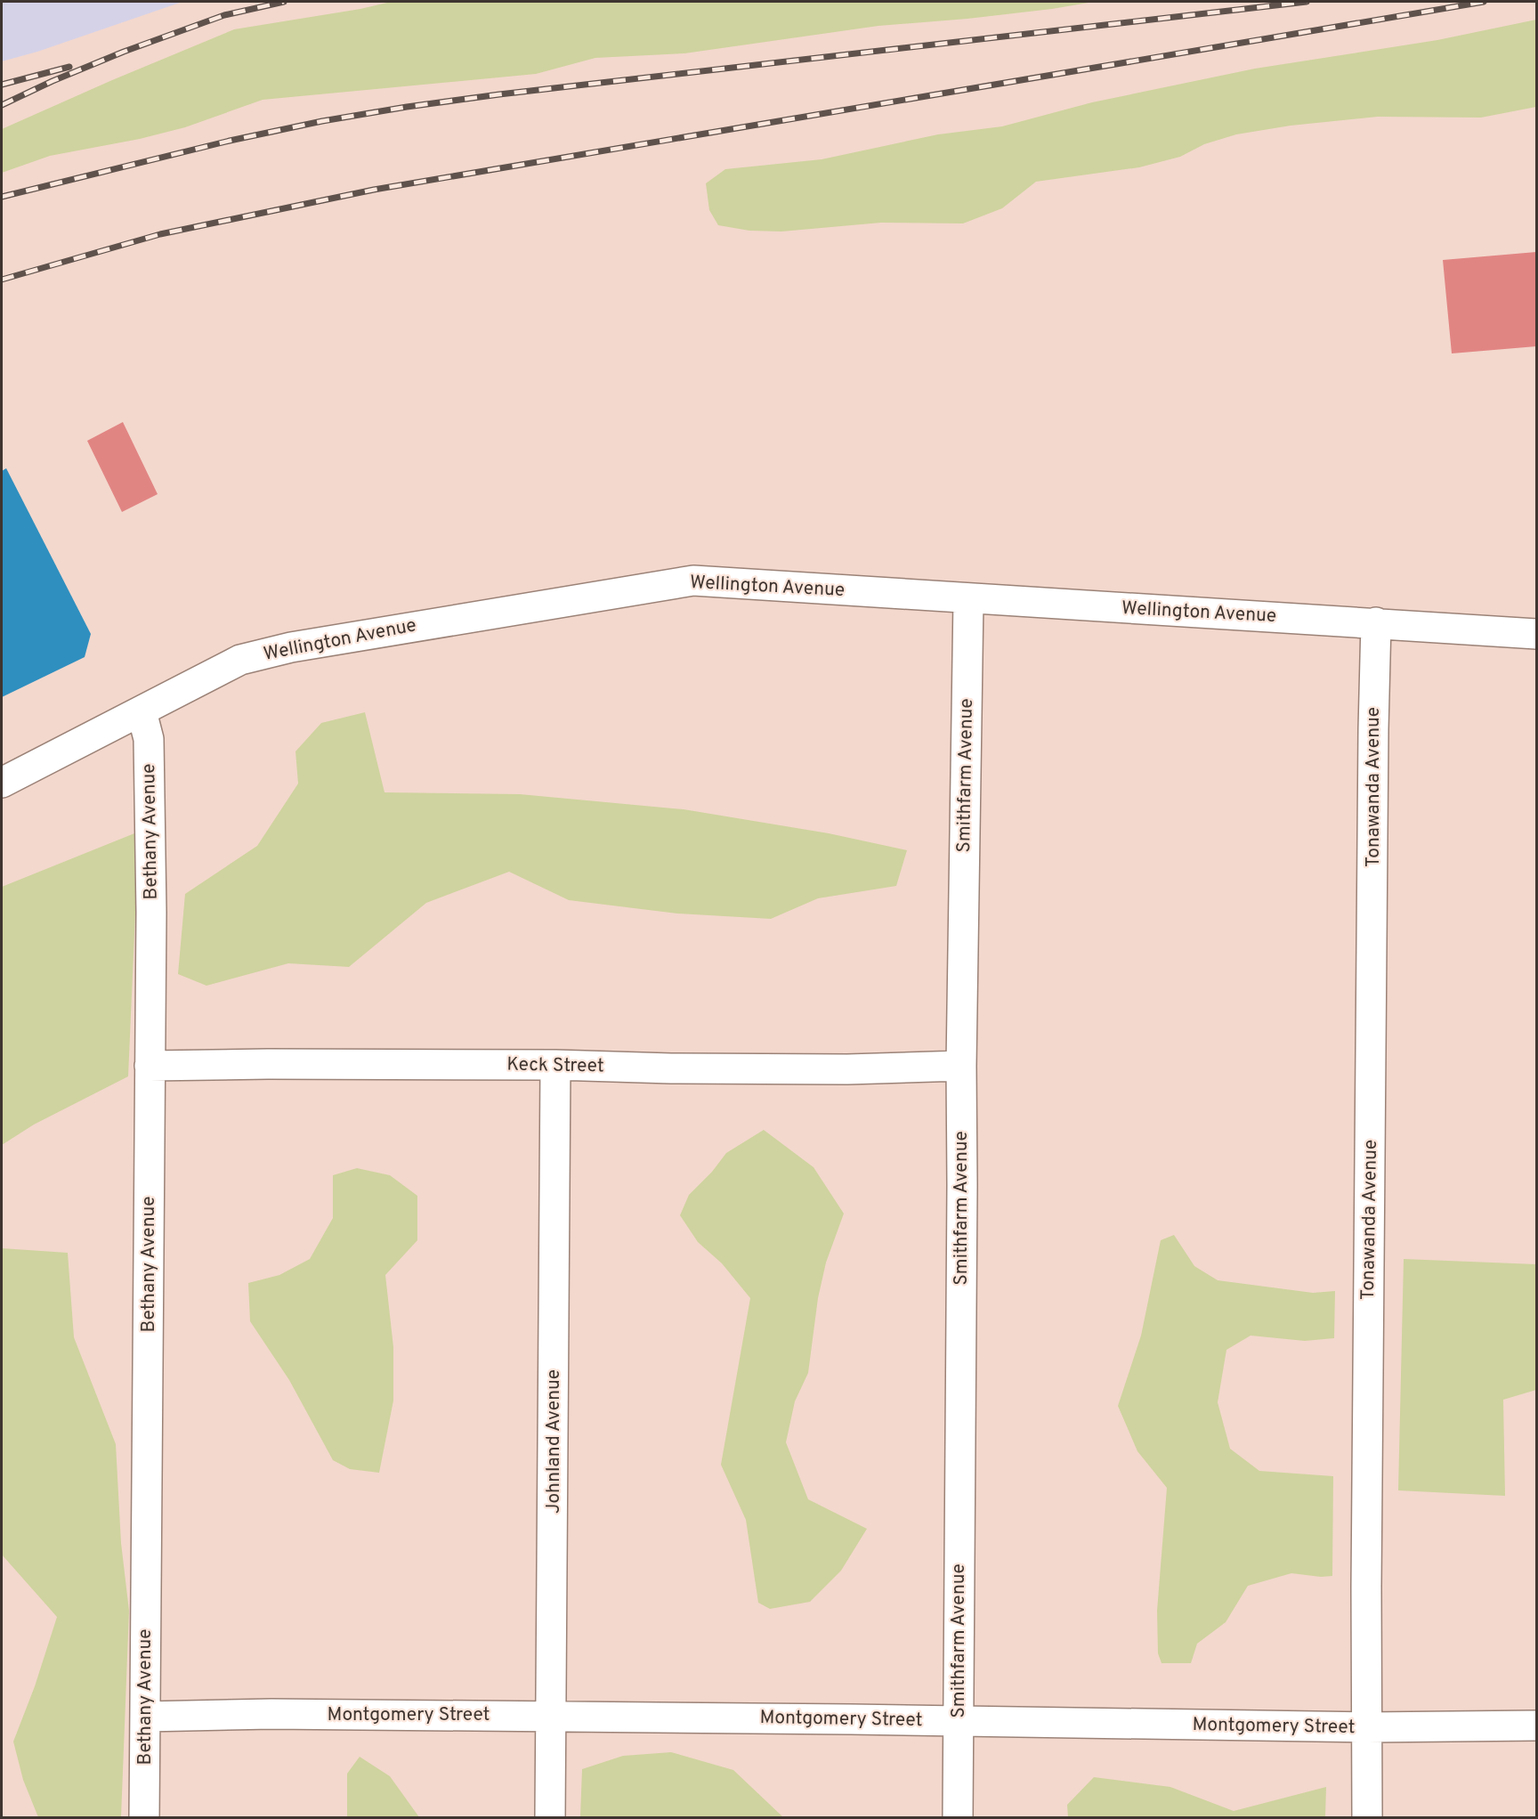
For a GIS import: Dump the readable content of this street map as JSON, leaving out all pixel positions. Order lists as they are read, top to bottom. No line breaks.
{"streets":{"street":["Wellington Avenue","Smithfarm Avenue","Tonawanda Avenue","Bethany Avenue","Keck Street","Johnland Avenue","Montgomery Street"]},"crossings":[["Wellington Avenue","Smithfarm Avenue"],["Wellington Avenue","Tonawanda Avenue"],["Wellington Avenue","Bethany Avenue"],["Smithfarm Avenue","Keck Street"],["Smithfarm Avenue","Montgomery Street"],["Tonawanda Avenue","Montgomery Street"],["Bethany Avenue","Keck Street"],["Bethany Avenue","Montgomery Street"],["Keck Street","Johnland Avenue"],["Johnland Avenue","Montgomery Street"]]}
